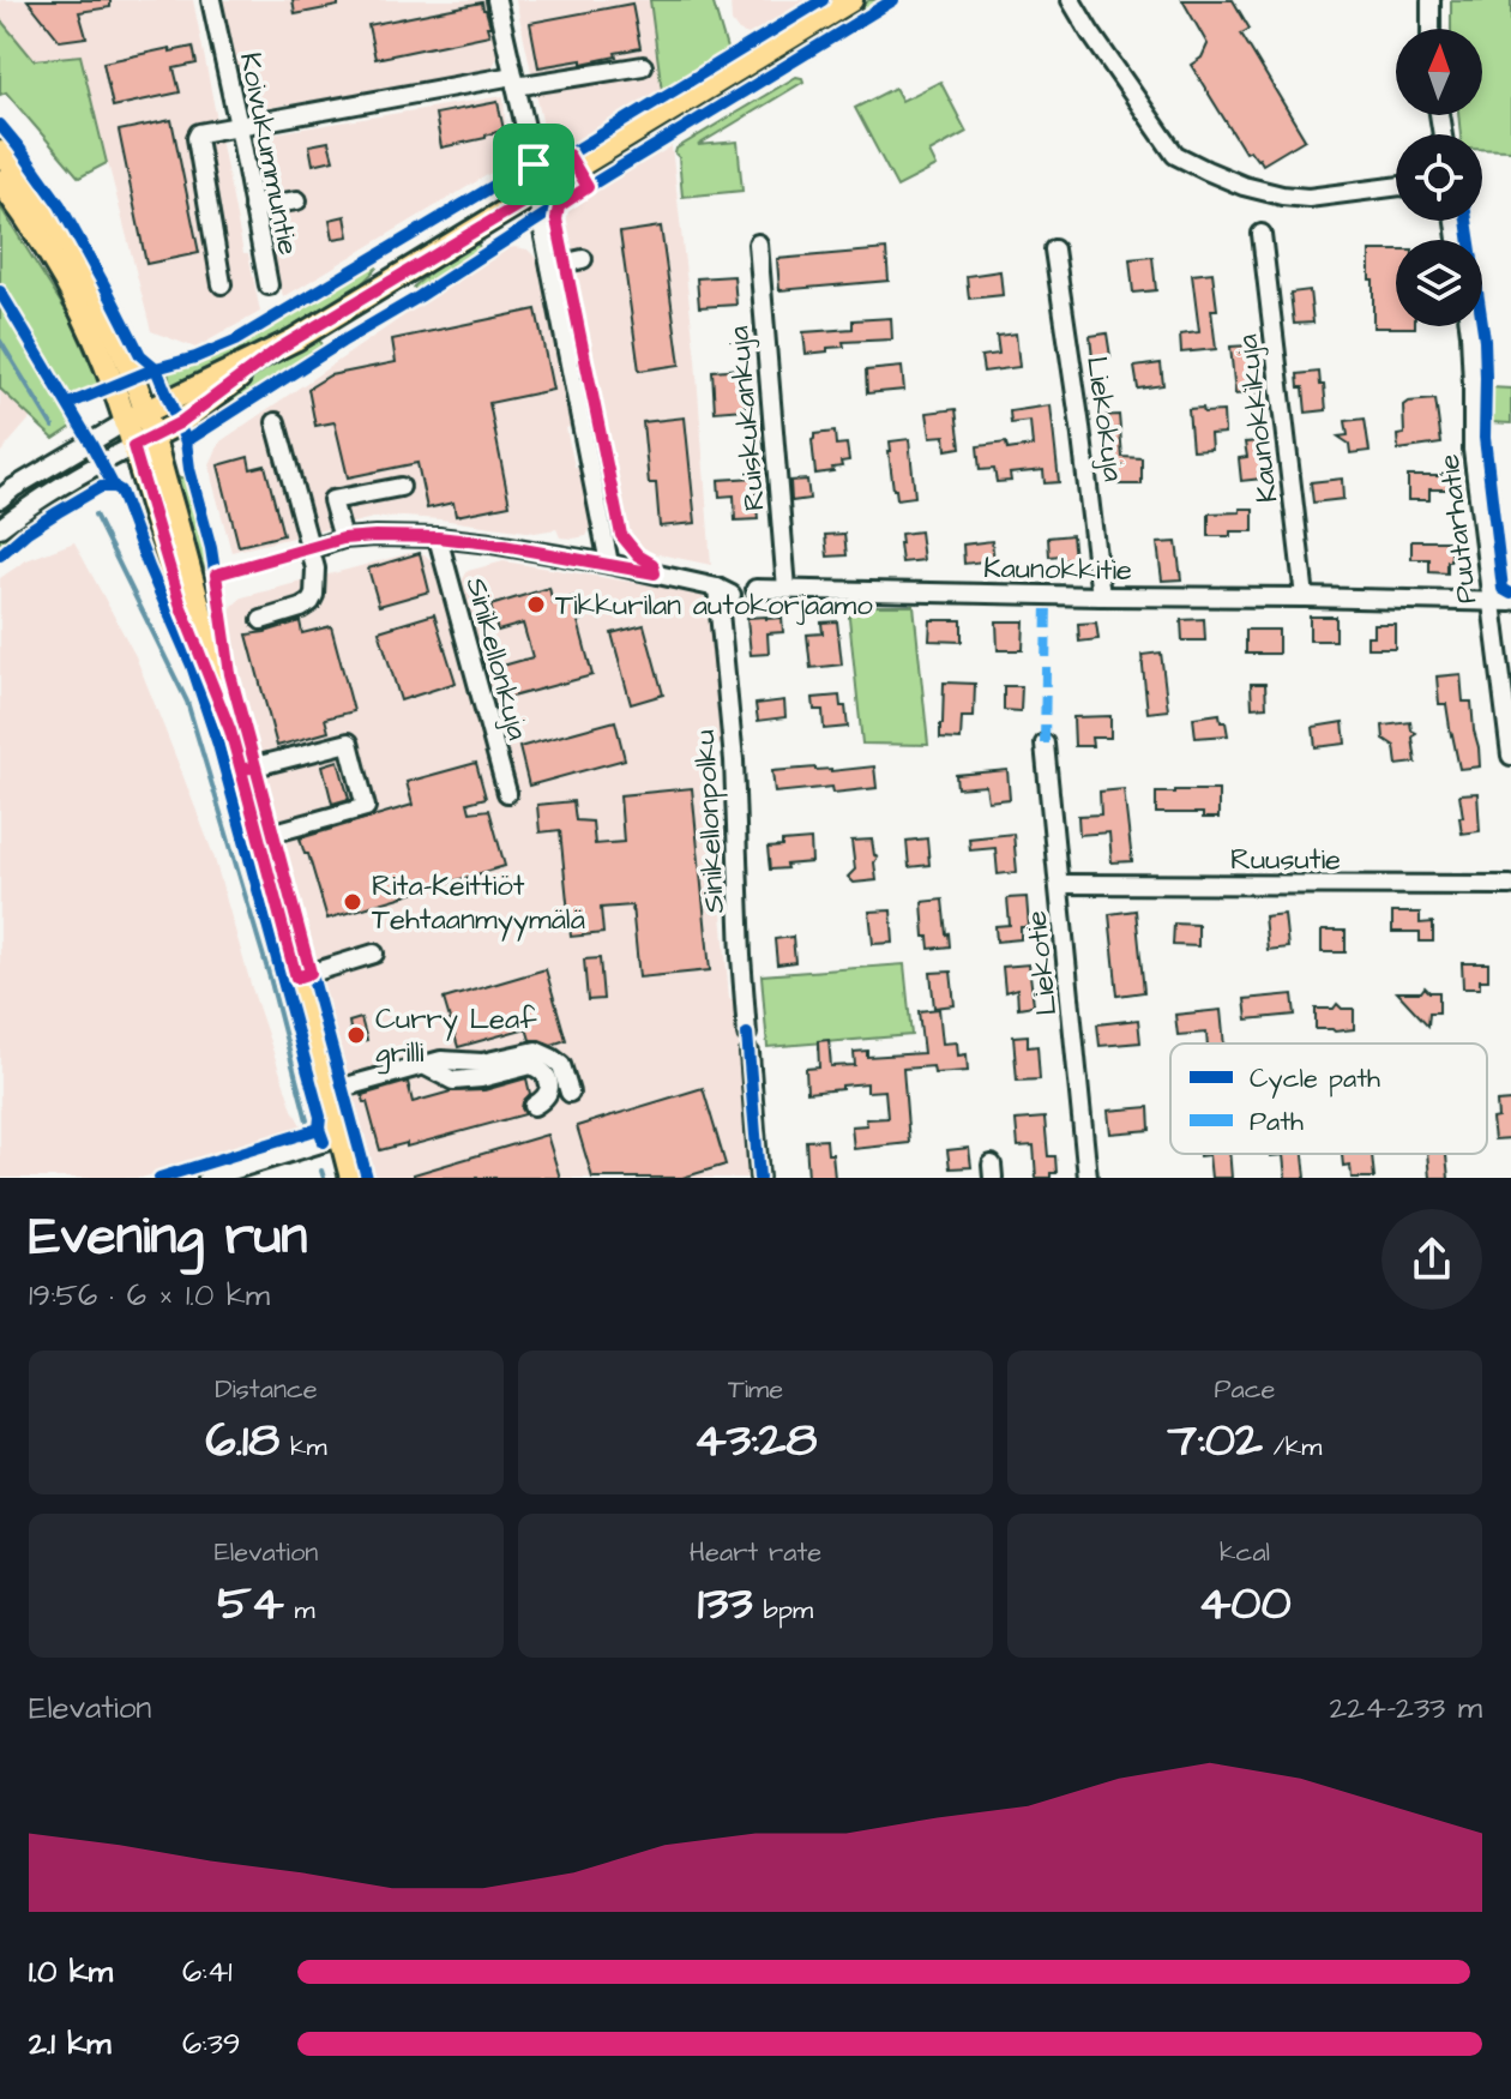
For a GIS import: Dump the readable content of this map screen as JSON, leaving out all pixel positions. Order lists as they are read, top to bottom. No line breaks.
{"streets":{"street":["Koivukummuntie","Ruiskukankuja","Liekokuja","Kaunokkikuja","Puutarhatie","Kaunokkitie","Sinikellonkuja","Sinikellonpolku","Ruusutie","Liekotie"]},"crossings":[["Ruiskukankuja","Kaunokkitie"],["Liekokuja","Kaunokkitie"],["Kaunokkikuja","Kaunokkitie"],["Puutarhatie","Kaunokkitie"],["Ruusutie","Liekotie"]],"places":["Tikkurilan autokorjaamo","Rita-Keittiöt Tehtaanmyymälä","Curry Leaf grilli"],"legend":["Cycle path","Path"],"north":"top","page":{"heading":["Evening run","19:56 · 6 × 1.0 km"],"stats":[["Distance","6.18 km"],["Time","43:28"],["Pace","7:02 /km"],["Elevation","54 m"],["Heart rate","133 bpm"],["kcal","400"]],"chart":["Elevation","224–233 m"],"list":[{"name":"1.0 km","note":"6:41"},{"name":"2.1 km","note":"6:39"}]}}
